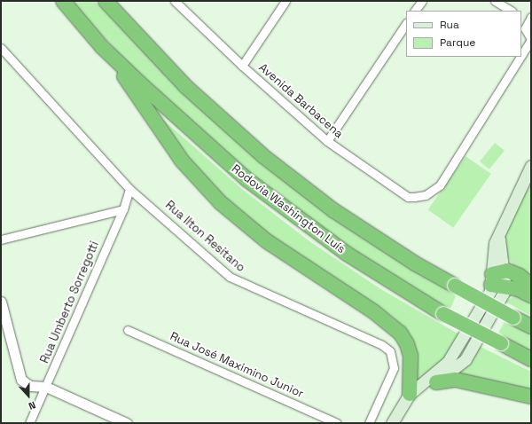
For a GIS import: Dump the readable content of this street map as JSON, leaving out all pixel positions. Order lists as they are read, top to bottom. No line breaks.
{"streets":{"highway":["Rodovia Washington Luís"],"street":["Avenida Barbacena","Rua Ilton Resitano","Rua Umberto Sorregotti","Rua José Maximino Junior"]},"crossings":[["Rua Ilton Resitano","Rua Umberto Sorregotti"]],"legend":["Rua","Parque"],"north":"bottom"}
